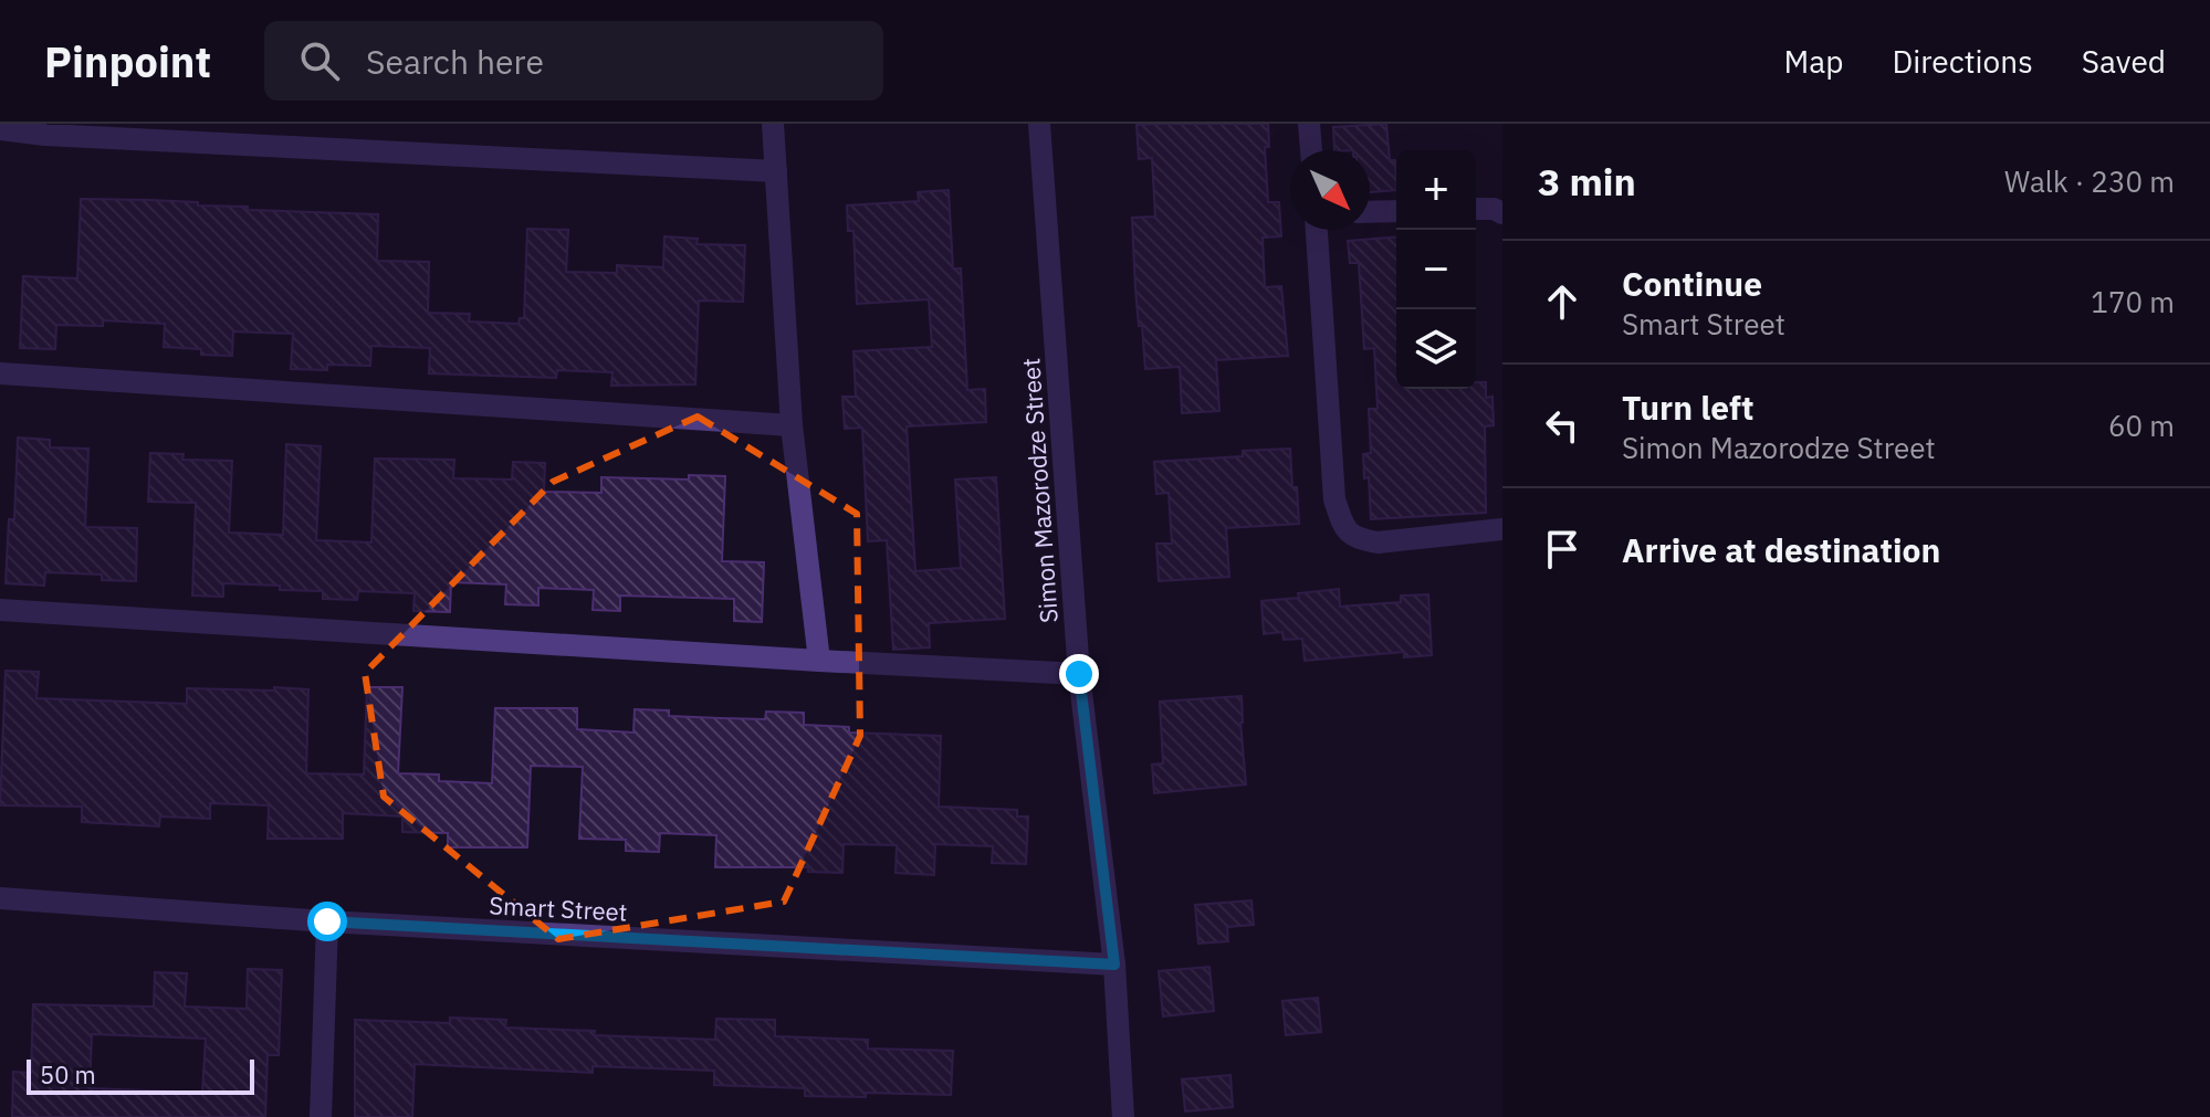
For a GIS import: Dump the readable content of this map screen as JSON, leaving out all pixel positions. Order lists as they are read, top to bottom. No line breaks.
{"streets":{"street":["Simon Mazorodze Street","Smart Street"]},"crossings":[["Simon Mazorodze Street","Smart Street"]],"scale_bar":"50 m","north":"bottom right","page":{"header":"Pinpoint","search":"Search here","nav":["Map","Directions","Saved"],"heading":["3 min","Walk · 230 m"],"map_buttons":["+","−"],"list":[["Continue","Smart Street","170 m"],["Turn left","Simon Mazorodze Street","60 m"],"Arrive at destination"],"scale":"50 m"}}
